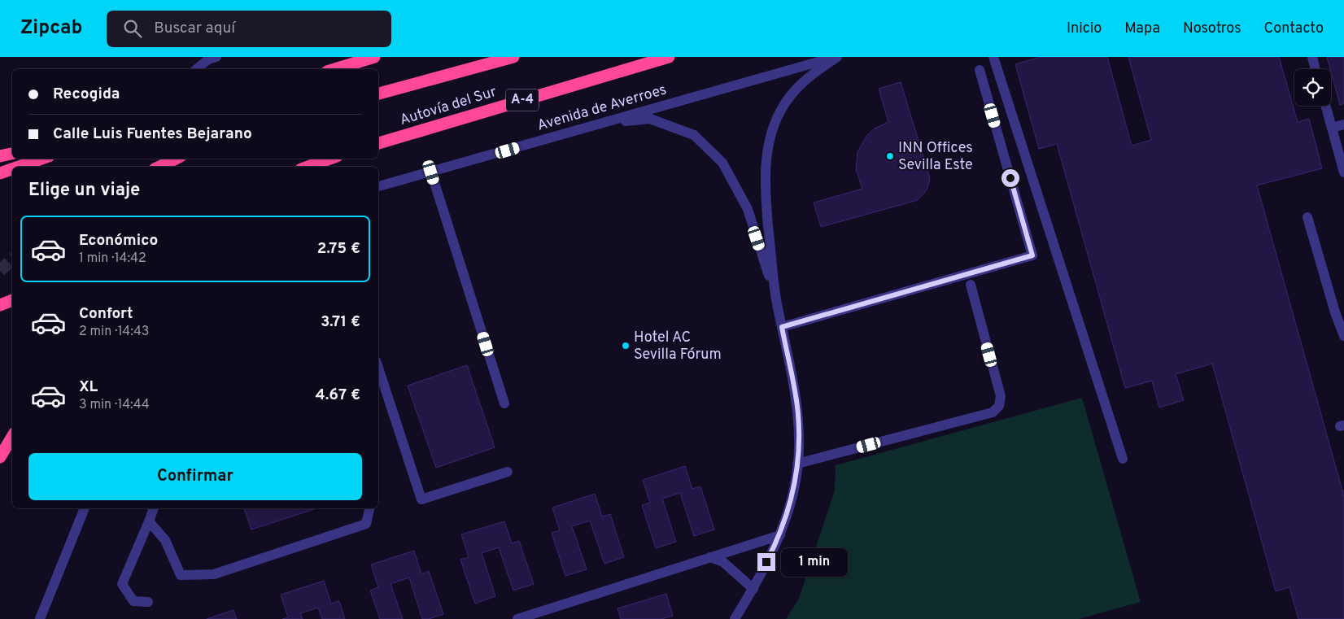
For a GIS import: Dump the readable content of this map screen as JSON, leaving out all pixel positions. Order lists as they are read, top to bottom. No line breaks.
{"streets":{"highway":["A-4","Autovía del Sur"],"street":["Avenida de Averroes"]},"places":["INN Offices Sevilla Este","Hotel AC Sevilla Fórum"],"page":{"header":"Zipcab","search":"Buscar aquí","nav":["Inicio","Mapa","Nosotros","Contacto"],"banner":["Recogida","Calle Luis Fuentes Bejarano"],"heading":"Elige un viaje","list":[{"name":"Económico","note":"1 min · 14:42","value":"2.75 €"},{"name":"Confort","note":"2 min · 14:43","value":"3.71 €"},{"name":"XL","note":"3 min · 14:44","value":"4.67 €"}],"buttons":"Confirmar","bubble":"1 min"}}
